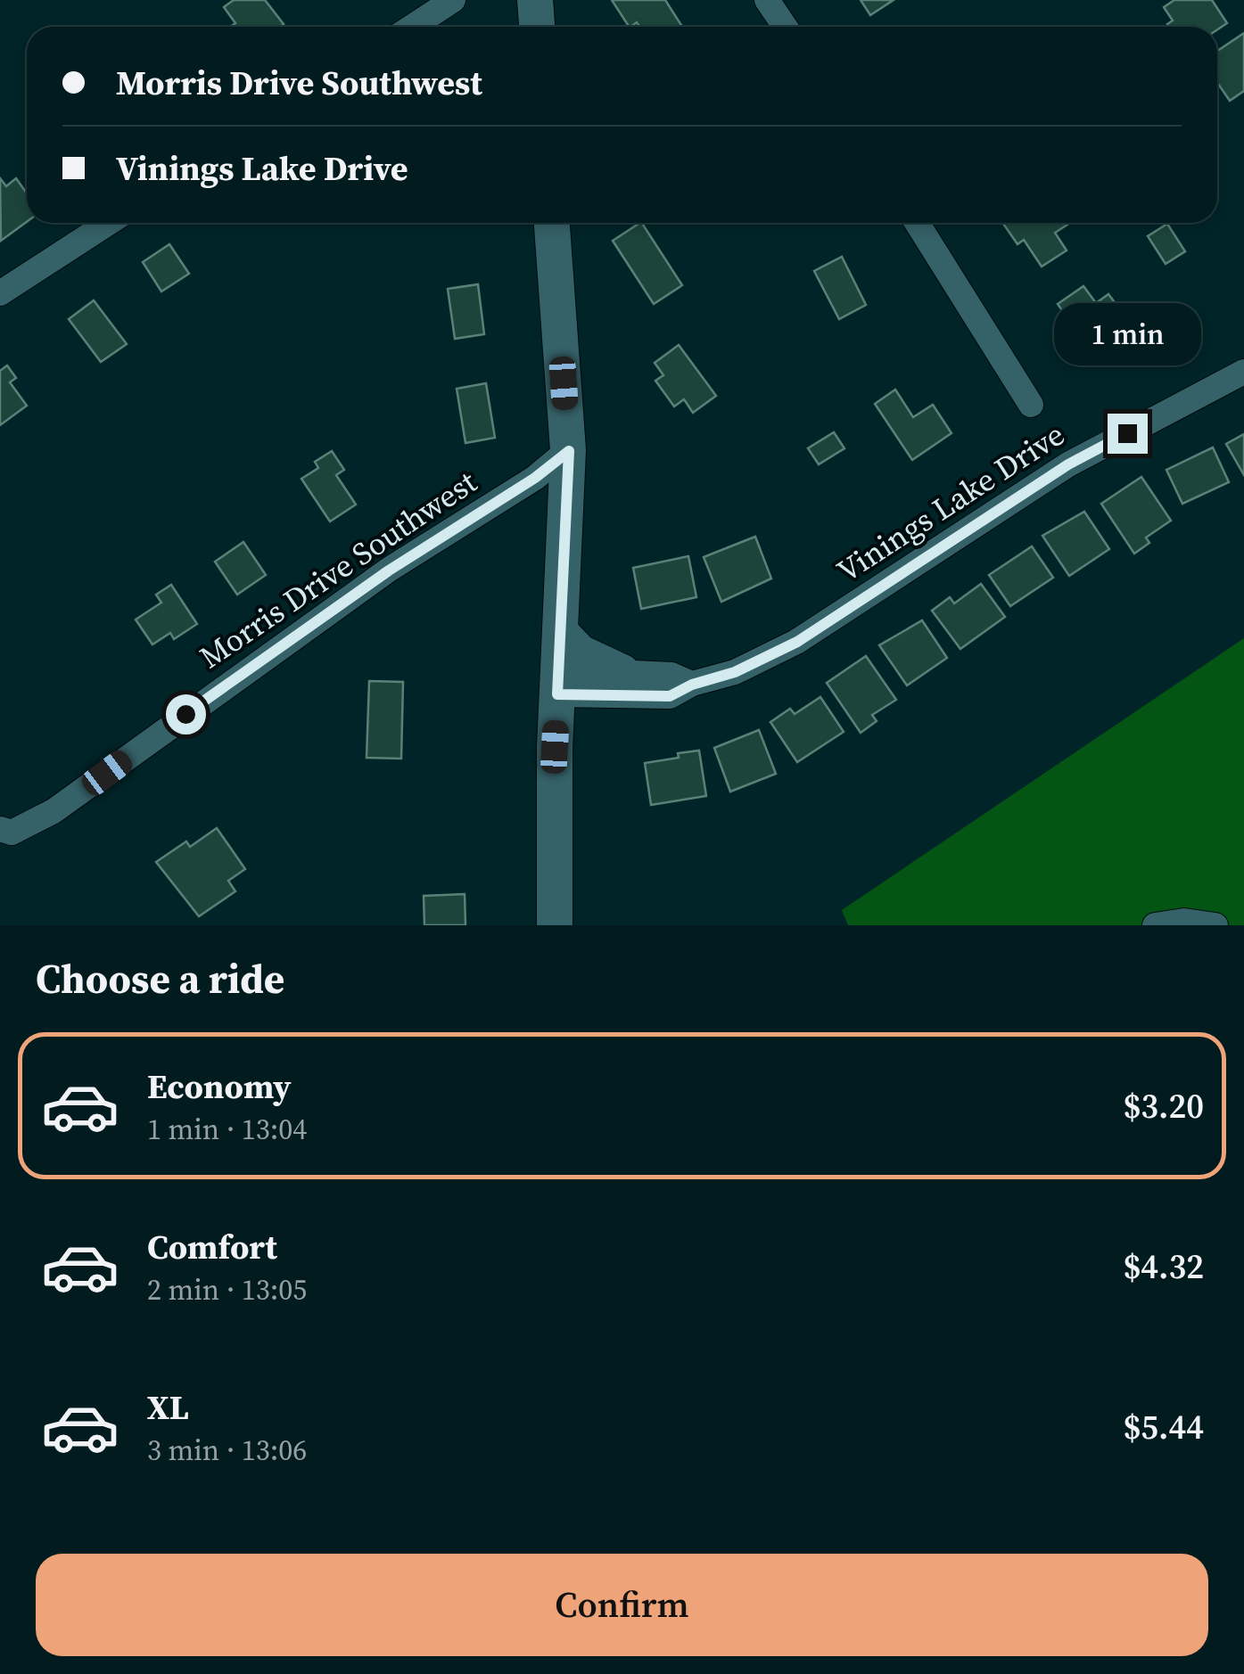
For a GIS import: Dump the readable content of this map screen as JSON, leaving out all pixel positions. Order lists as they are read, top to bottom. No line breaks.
{"streets":{"street":["Vinings Lake Drive","Morris Drive Southwest"]},"page":{"banner":["Morris Drive Southwest","Vinings Lake Drive"],"bubble":"1 min","heading":"Choose a ride","list":[{"name":"Economy","note":"1 min · 13:04","value":"$3.20"},{"name":"Comfort","note":"2 min · 13:05","value":"$4.32"},{"name":"XL","note":"3 min · 13:06","value":"$5.44"}],"buttons":"Confirm"}}
